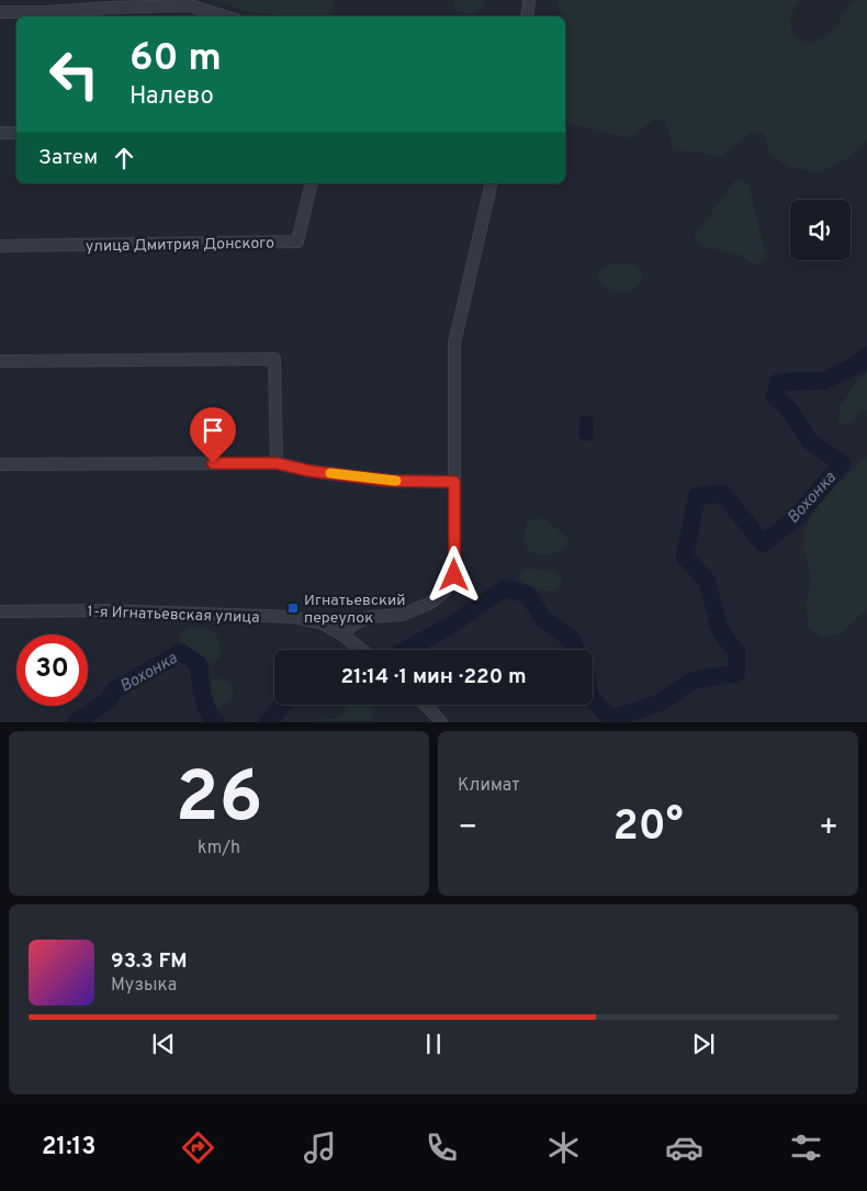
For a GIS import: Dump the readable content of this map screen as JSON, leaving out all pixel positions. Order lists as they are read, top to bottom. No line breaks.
{"streets":{"street":["улица Дмитрия Донского","1-я Игнатьевская улица"]},"water":["Вохонка"],"places":{"transit":["Игнатьевский переулок"]},"page":{"turn":["60 m","Налево"],"then":"Затем","limit":"30","trip":"21:14 · 1 мин · 220 m","tile":[["26","km/h"],"Климат"],"heat":["−","20°","+"],"song":["93.3 FM","Музыка"],"tabs":"21:13"}}
